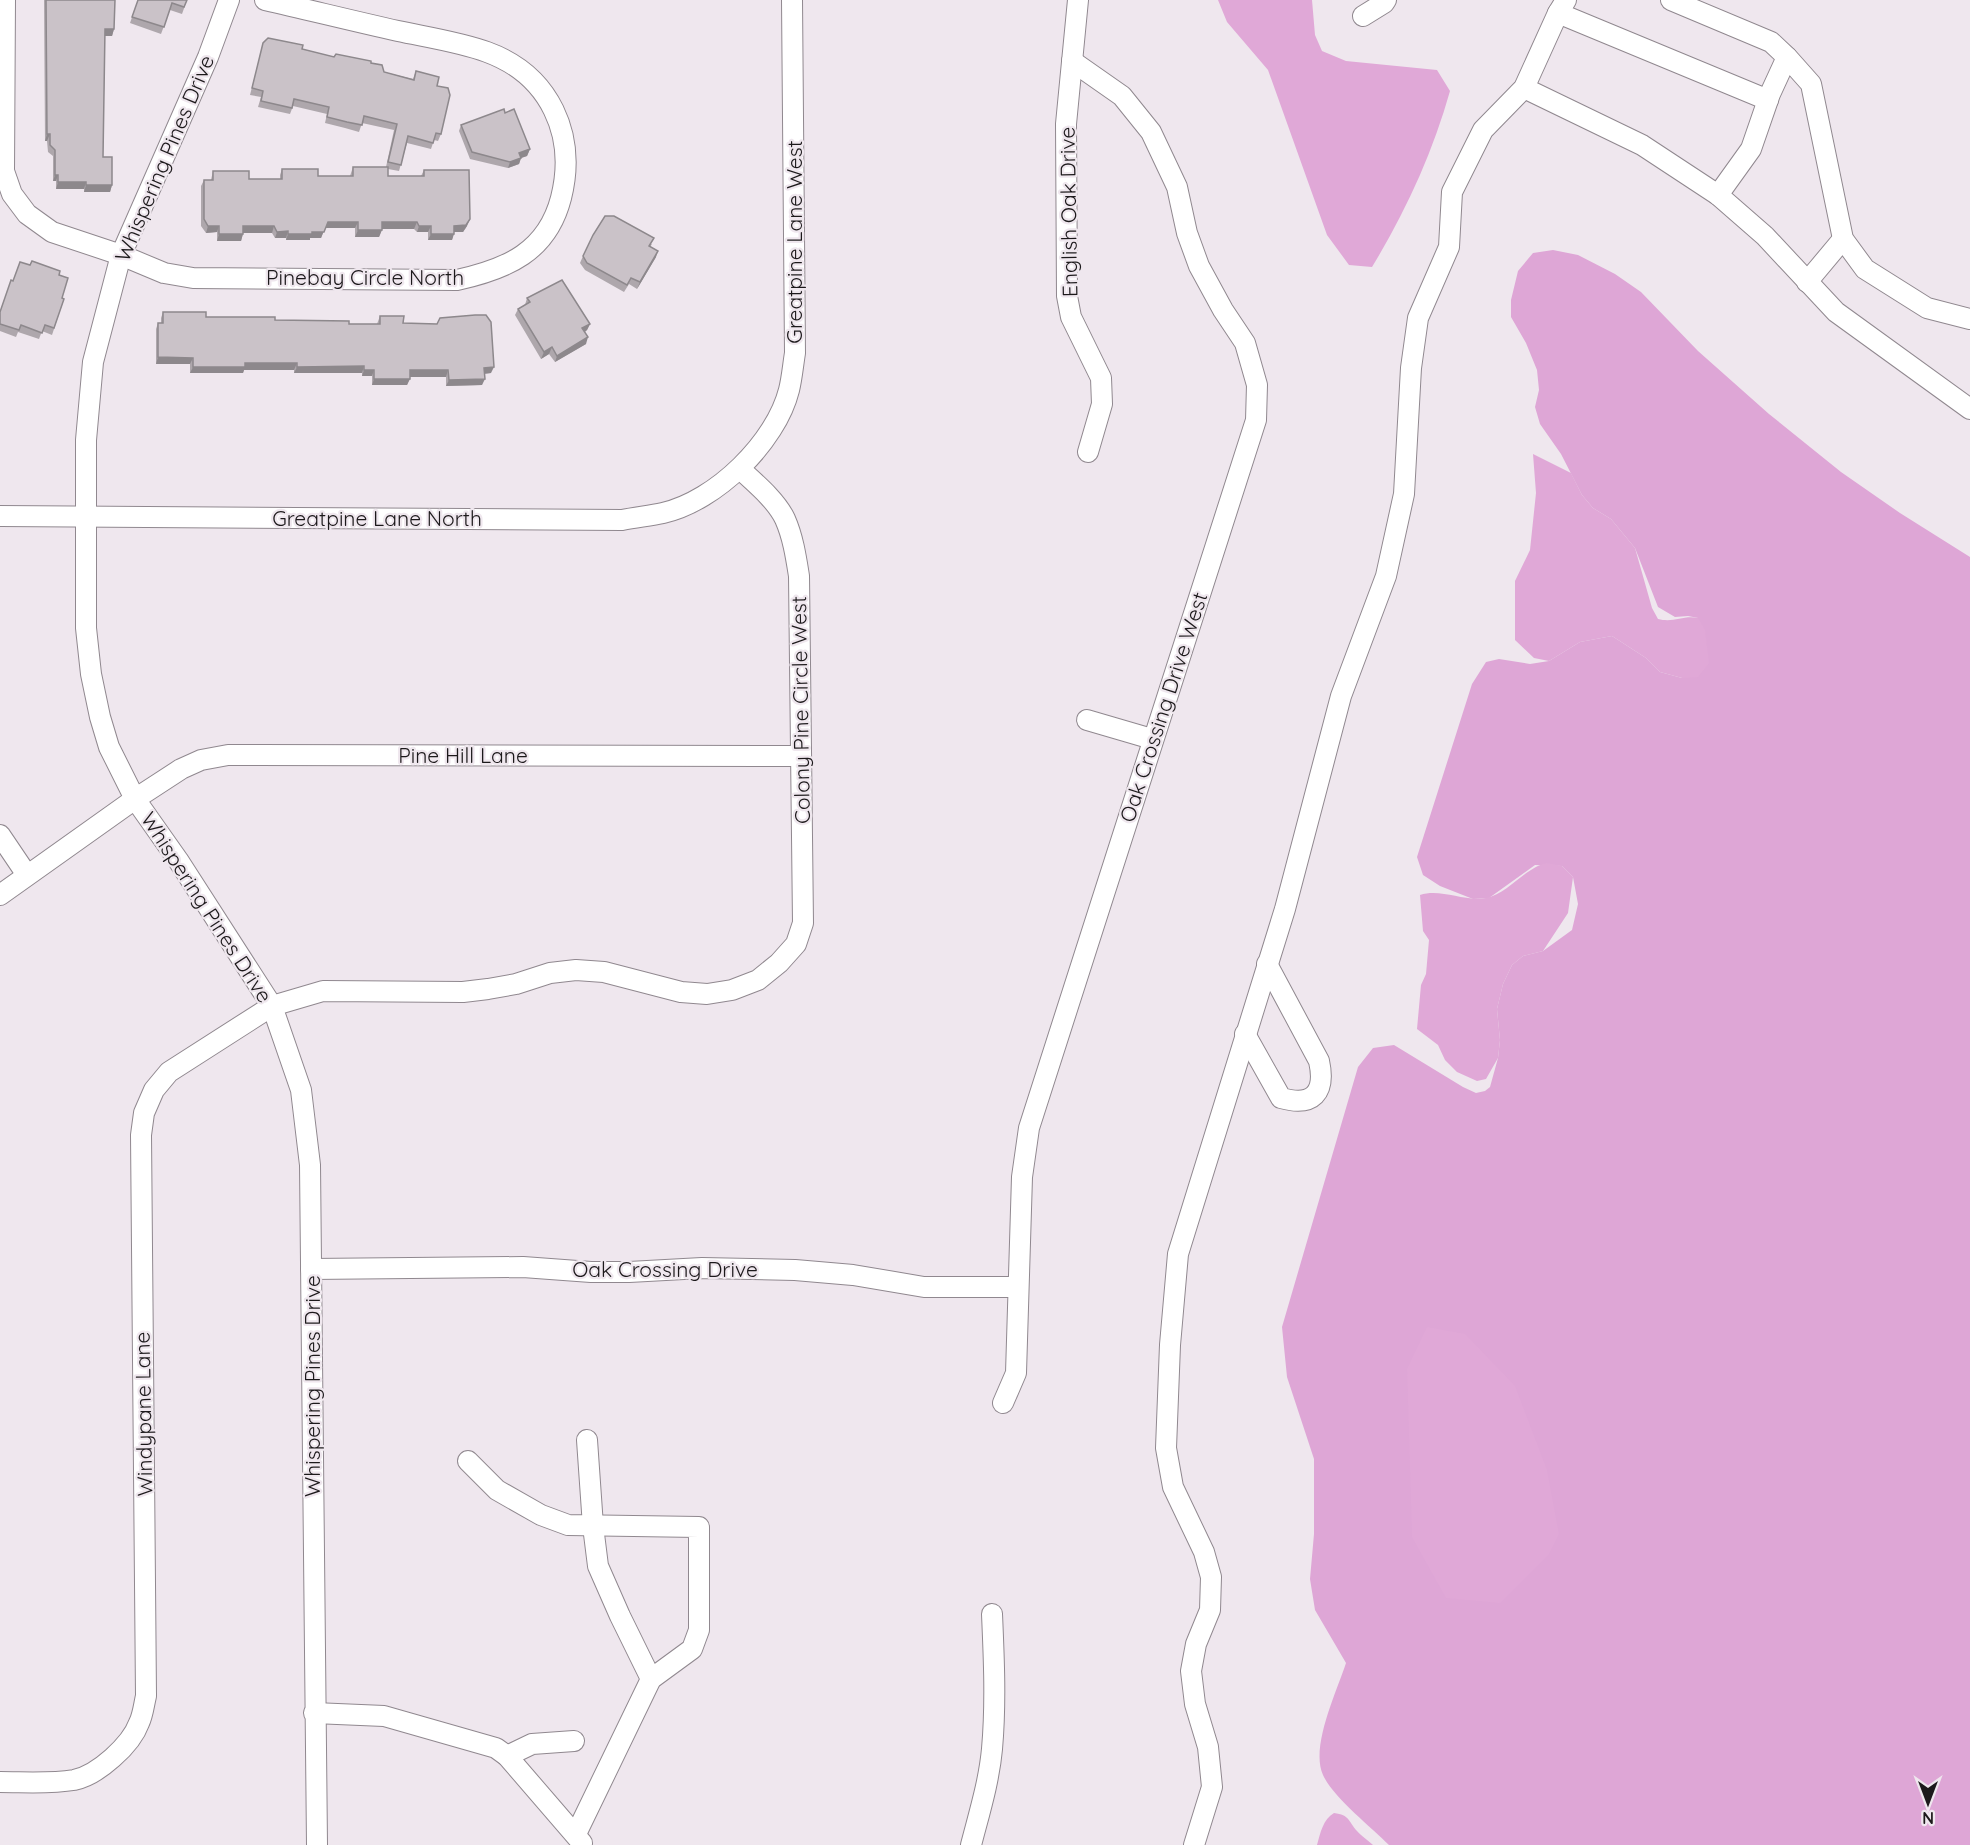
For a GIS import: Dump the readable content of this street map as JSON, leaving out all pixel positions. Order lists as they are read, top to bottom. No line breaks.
{"streets":{"street":["Whispering Pines Drive","English Oak Drive","Greatpine Lane West","Pinebay Circle North","Greatpine Lane North","Oak Crossing Drive West","Colony Pine Circle West","Pine Hill Lane","Oak Crossing Drive","Windypane Lane"]},"crossings":[["Whispering Pines Drive","Pinebay Circle North"],["Whispering Pines Drive","Greatpine Lane North"],["Whispering Pines Drive","Colony Pine Circle West"],["Whispering Pines Drive","Pine Hill Lane"],["Whispering Pines Drive","Oak Crossing Drive"],["Whispering Pines Drive","Windypane Lane"],["English Oak Drive","Oak Crossing Drive West"],["Greatpine Lane West","Greatpine Lane North"],["Greatpine Lane West","Colony Pine Circle West"],["Greatpine Lane North","Colony Pine Circle West"],["Oak Crossing Drive West","Oak Crossing Drive"],["Colony Pine Circle West","Pine Hill Lane"],["Colony Pine Circle West","Windypane Lane"]],"north":"bottom"}
